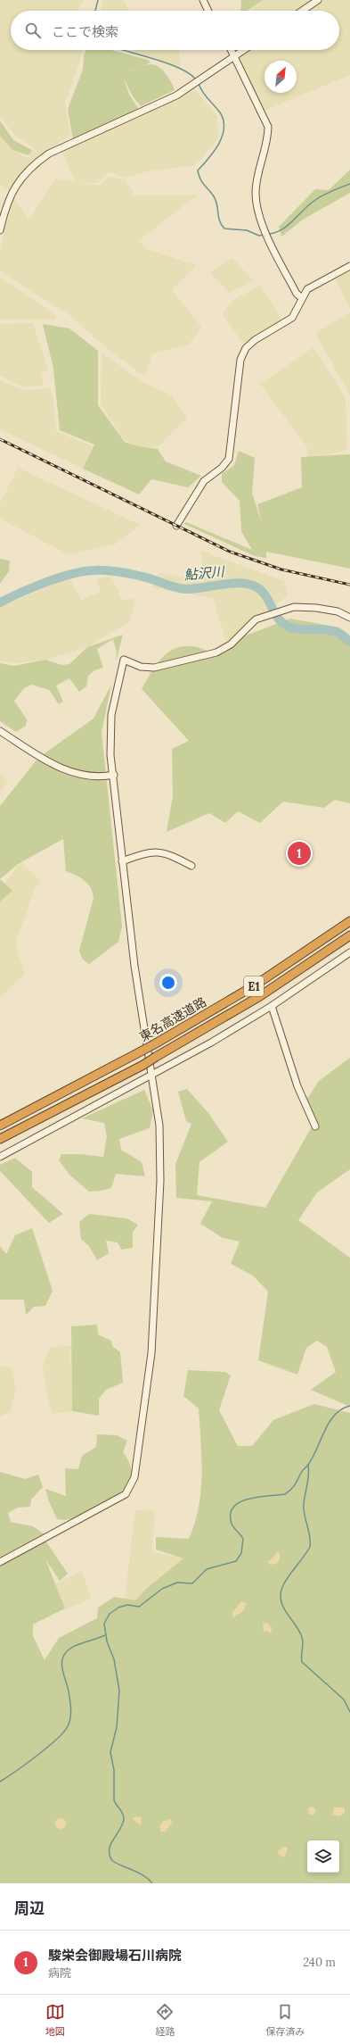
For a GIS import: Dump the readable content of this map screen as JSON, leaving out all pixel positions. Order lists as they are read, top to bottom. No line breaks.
{"streets":{"highway":["E1","東名高速道路"]},"water":["鮎沢川"],"north":"top right","page":{"search":"ここで検索","pins":"1","heading":"周辺","list":[{"mark":"1","name":"駿栄会御殿場石川病院","note":"病院","value":"240 m"}],"nav":["地図","経路","保存済み"]}}
